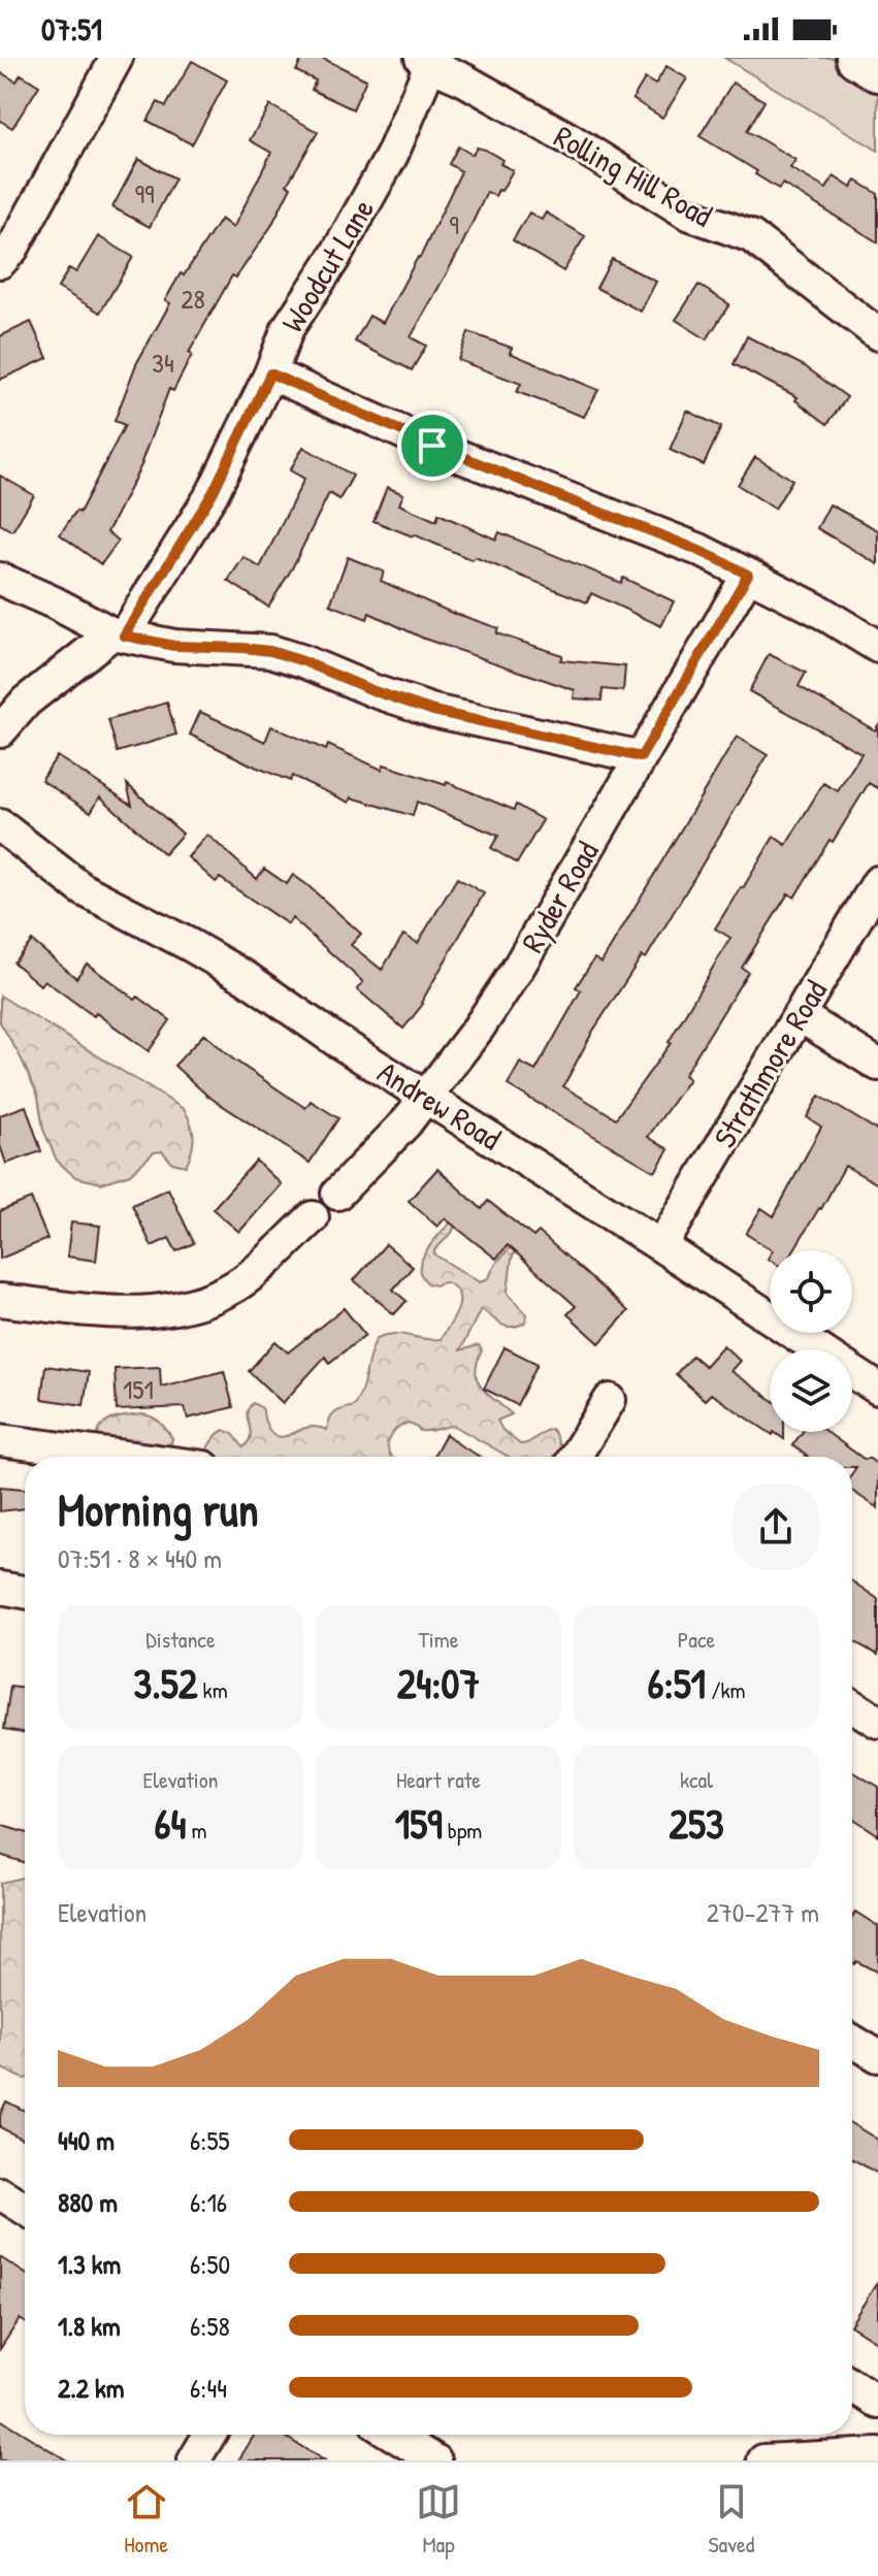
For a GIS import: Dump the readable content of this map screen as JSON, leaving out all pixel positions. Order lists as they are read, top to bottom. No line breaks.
{"streets":{"street":["Rolling Hill Road","Woodcut Lane","Ryder Road","Strathmore Road","Andrew Road"]},"crossings":[["Rolling Hill Road","Woodcut Lane"],["Ryder Road","Andrew Road"],["Strathmore Road","Andrew Road"]],"house_numbers":["99","9","28","34","151"],"page":{"status":"07:51","heading":["Morning run","07:51 · 8 × 440 m"],"stats":[["Distance","3.52 km"],["Time","24:07"],["Pace","6:51 /km"],["Elevation","64 m"],["Heart rate","159 bpm"],["kcal","253"]],"chart":["Elevation","270–277 m"],"list":[{"name":"440 m","note":"6:55"},{"name":"880 m","note":"6:16"},{"name":"1.3 km","note":"6:50"},{"name":"1.8 km","note":"6:58"},{"name":"2.2 km","note":"6:44"}],"tabs":["Home","Map","Saved"]}}
